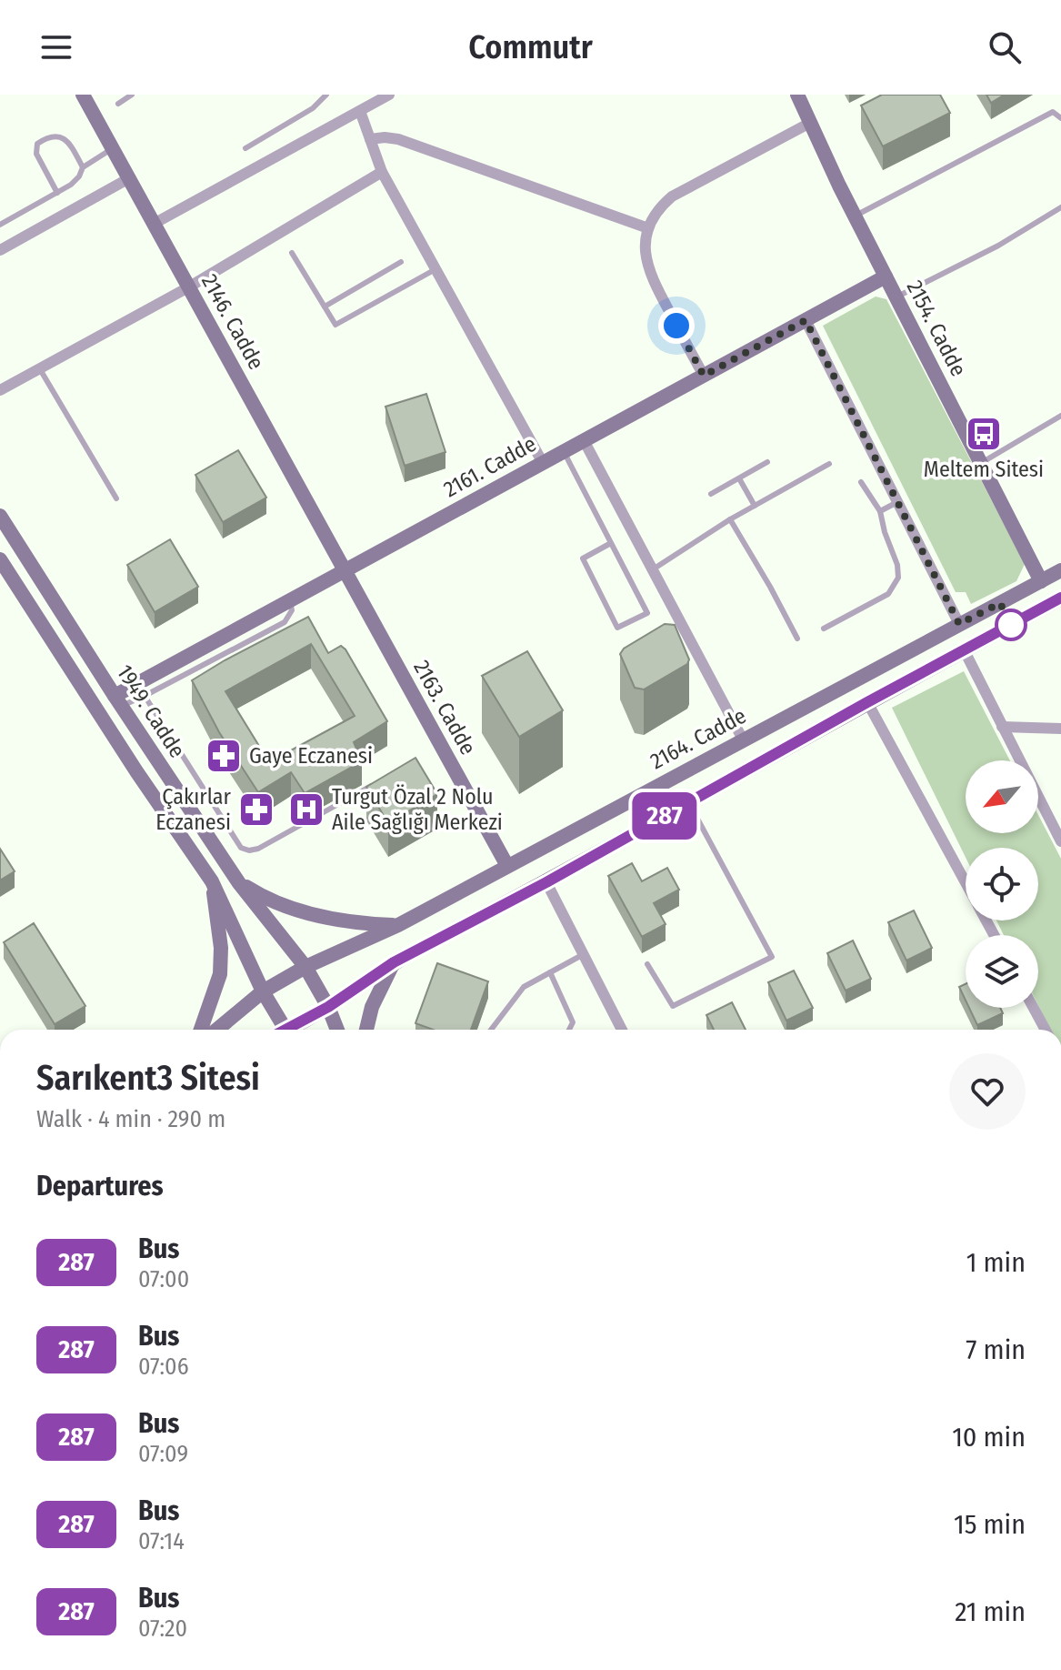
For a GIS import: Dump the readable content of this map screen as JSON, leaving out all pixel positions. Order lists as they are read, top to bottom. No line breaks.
{"streets":{"street":["2146. Cadde","2154. Cadde","2161. Cadde","2163. Cadde","1949. Cadde","2164. Cadde"]},"crossings":[["2146. Cadde","2161. Cadde"],["2146. Cadde","2163. Cadde"],["2154. Cadde","2161. Cadde"],["2154. Cadde","2164. Cadde"],["2161. Cadde","2163. Cadde"],["2161. Cadde","1949. Cadde"],["2163. Cadde","2164. Cadde"],["1949. Cadde","2164. Cadde"]],"places":{"bus stop":["Meltem Sitesi"],"pharmacy":["Gaye Eczanesi","Çakırlar Eczanesi"],"hospital":["Turgut Özal 2 Nolu Aile Sağlığı Merkezi"]},"lines":["bus line 287"],"north":"bottom left","page":{"header":"Commutr","on_map":"287","heading":[["Sarıkent3 Sitesi","Walk · 4 min · 290 m"],"Departures"],"list":[{"mark":"287","name":"Bus","note":"07:00","value":"1 min"},{"mark":"287","name":"Bus","note":"07:06","value":"7 min"},{"mark":"287","name":"Bus","note":"07:09","value":"10 min"},{"mark":"287","name":"Bus","note":"07:14","value":"15 min"},{"mark":"287","name":"Bus","note":"07:20","value":"21 min"}]}}
